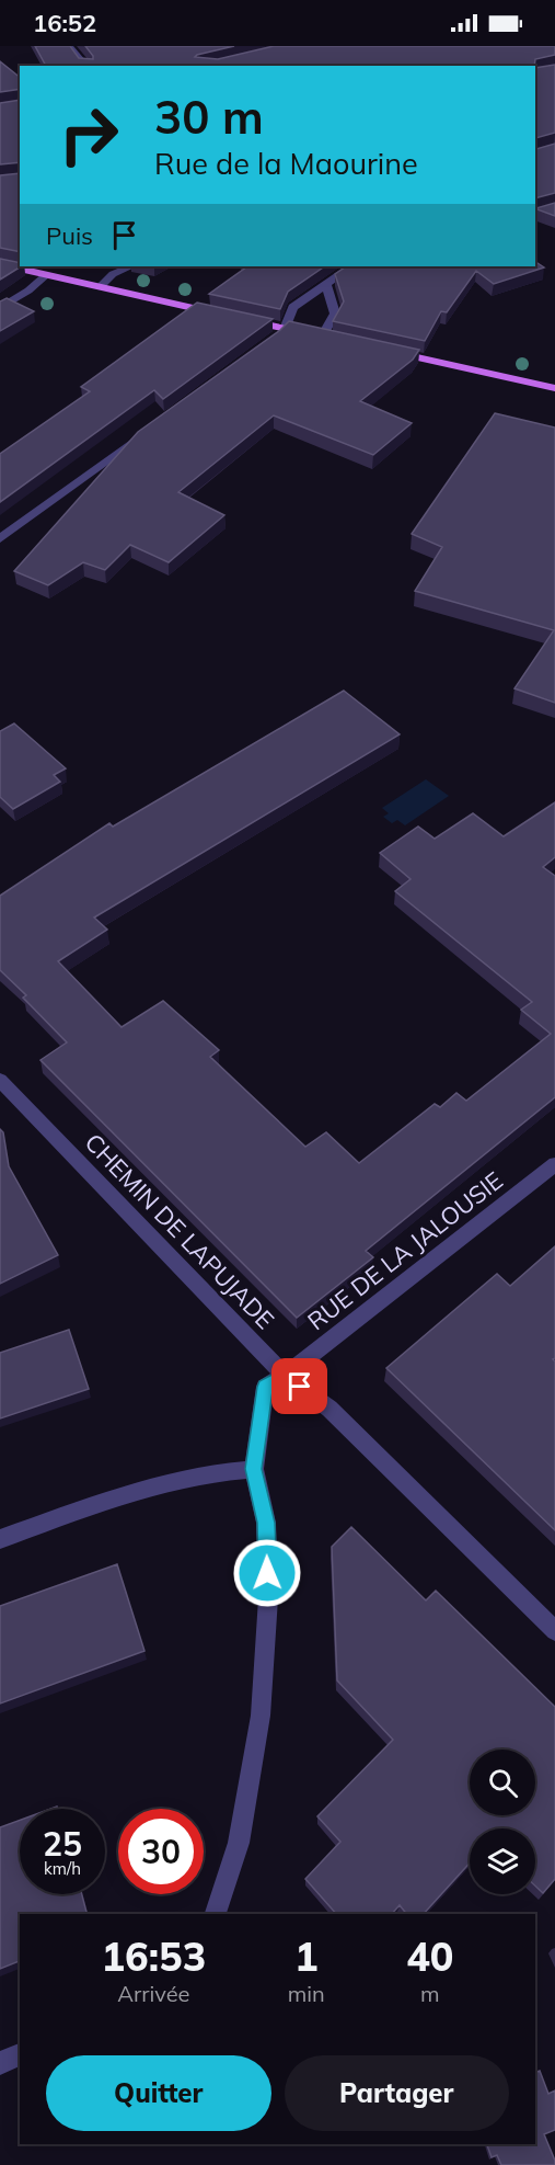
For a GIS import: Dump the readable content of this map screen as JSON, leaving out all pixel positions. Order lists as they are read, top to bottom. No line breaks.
{"streets":{"street":["CHEMIN DE LAPUJADE","RUE DE LA JALOUSIE"]},"crossings":[["CHEMIN DE LAPUJADE","RUE DE LA JALOUSIE"]],"page":{"status":"16:52","turn":["30 m","Rue de la Maourine"],"then":"Puis","speed":"25 km/h","limit":"30","eta":["16:53","Arrivée","1","min","40","m"],"buttons":["Quitter","Partager"]}}
